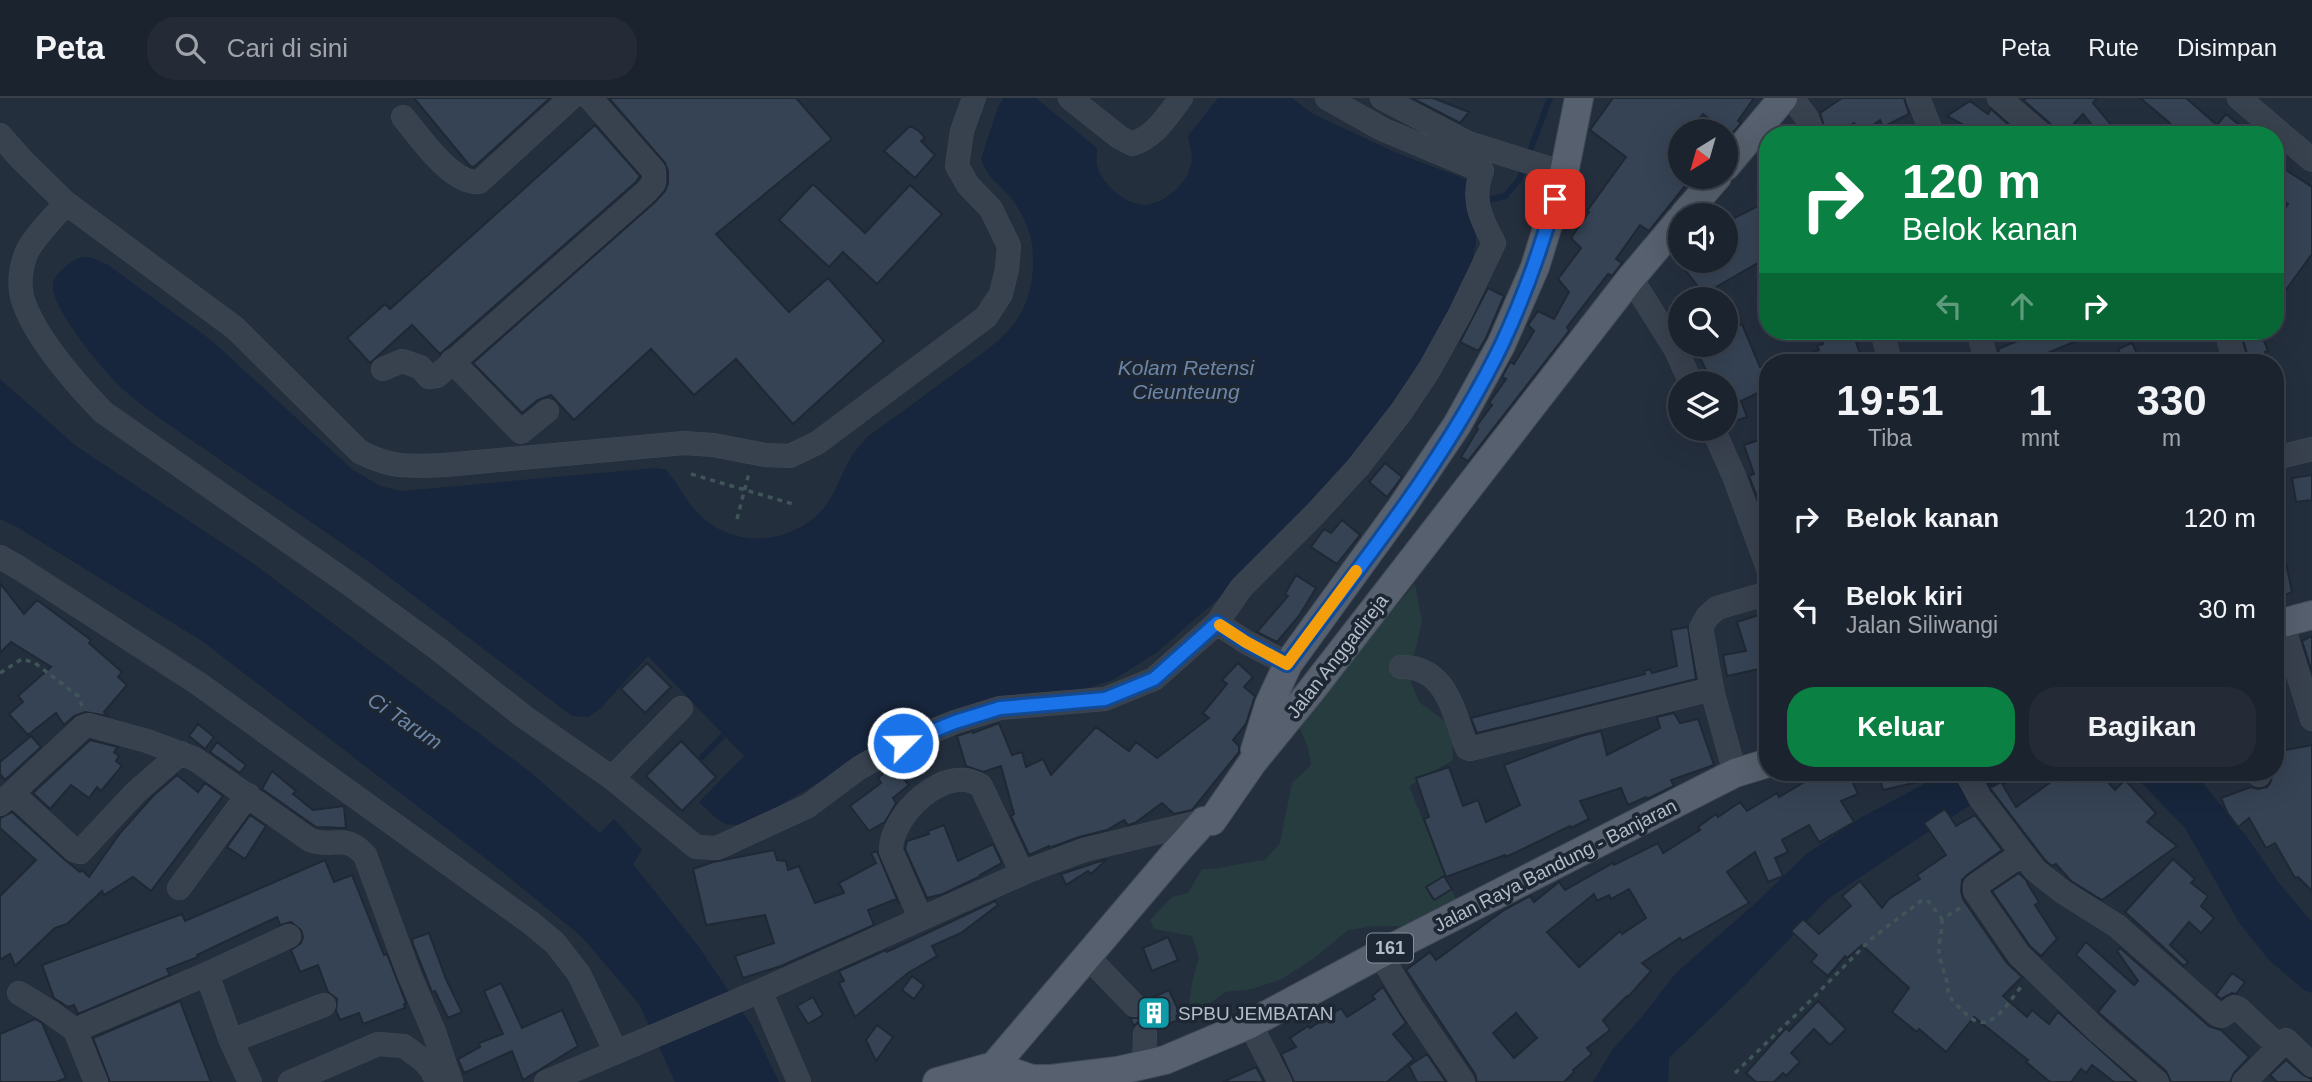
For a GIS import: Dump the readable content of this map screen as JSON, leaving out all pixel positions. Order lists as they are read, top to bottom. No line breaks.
{"streets":{"main road":["Jalan Anggadireja","Jalan Raya Bandung - Banjaran","161"]},"crossings":[["Jalan Anggadireja","Jalan Raya Bandung - Banjaran"]],"water":["Kolam Retensi Cieunteung","Ci Tarum"],"places":{"building":["SPBU JEMBATAN"]},"north":"bottom left","page":{"header":"Peta","search":"Cari di sini","nav":["Peta","Rute","Disimpan"],"turn":["120 m","Belok kanan"],"eta":["19:51","Tiba","1","mnt","330","m"],"list":[{"name":"Belok kanan","value":"120 m"},{"name":"Belok kiri","note":"Jalan Siliwangi","value":"30 m"}],"buttons":["Keluar","Bagikan"]}}
